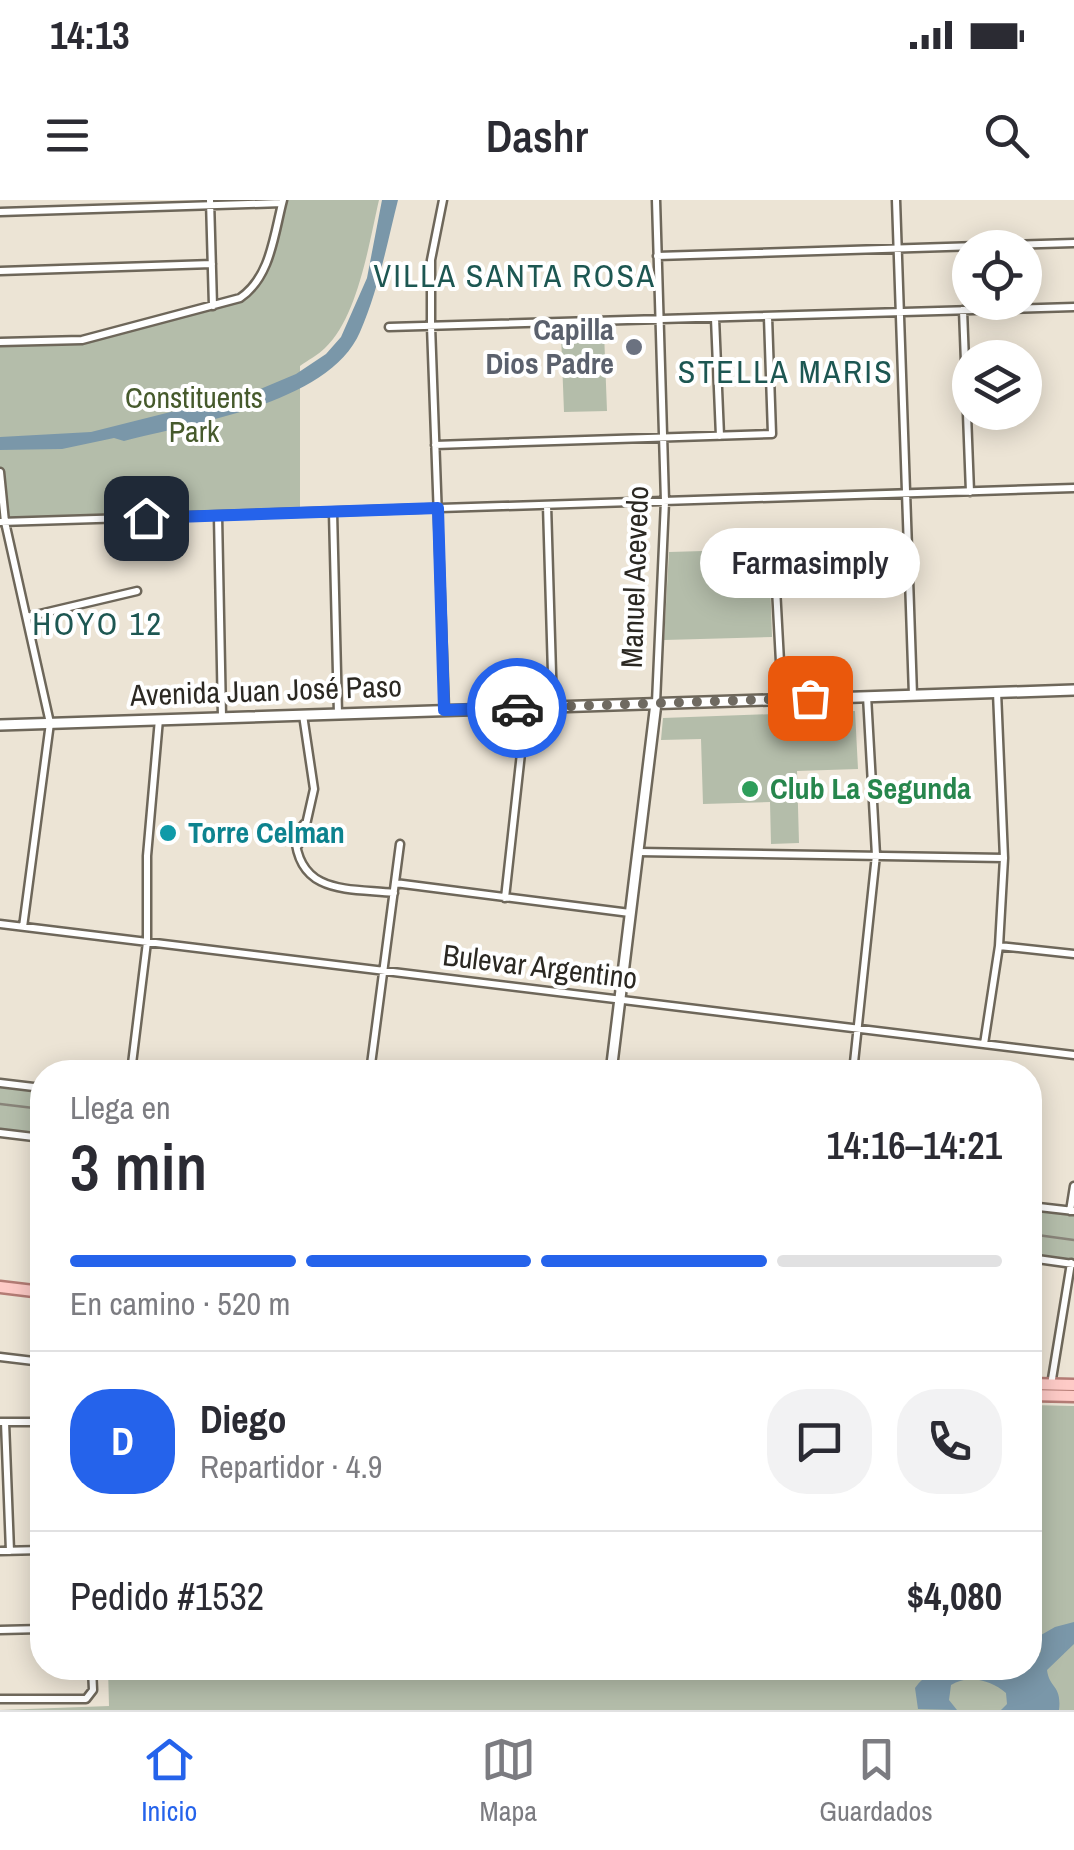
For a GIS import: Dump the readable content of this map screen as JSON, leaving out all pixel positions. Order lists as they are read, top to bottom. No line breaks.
{"streets":{"main road":["Manuel Acevedo","Avenida Juan José Paso"],"street":["Bulevar Argentino"]},"crossings":[["Manuel Acevedo","Avenida Juan José Paso"],["Manuel Acevedo","Bulevar Argentino"]],"districts":["VILLA SANTA ROSA","STELLA MARIS","HOYO 12"],"parks":["Constituents Park"],"places":["Capilla Dios Padre","Farmasimply","Club La Segunda","Torre Celman"],"page":{"status":"14:13","header":"Dashr","bubble":"Farmasimply","heading":["3 min","Llega en","14:16–14:21"],"panel":["Diego","Repartidor · 4.9","Pedido #1532","$4,080"],"bar":"En camino · 520 m","round":"D","tabs":["Inicio","Mapa","Guardados"]}}
